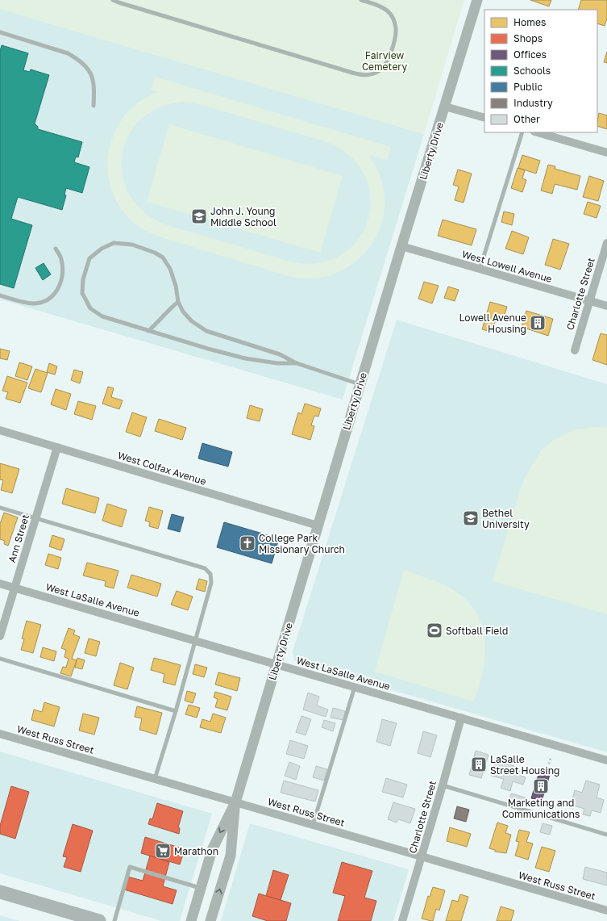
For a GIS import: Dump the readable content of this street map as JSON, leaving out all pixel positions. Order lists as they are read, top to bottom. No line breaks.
{"streets":{"street":["Liberty Drive","West Lowell Avenue","Charlotte Street","West Colfax Avenue","Ann Street","West LaSalle Avenue","West Russ Street"]},"crossings":[["Liberty Drive","West Lowell Avenue"],["Liberty Drive","West Colfax Avenue"],["Liberty Drive","West LaSalle Avenue"],["Liberty Drive","West Russ Street"],["West Lowell Avenue","Charlotte Street"],["Charlotte Street","West LaSalle Avenue"],["Charlotte Street","West Russ Street"],["West Colfax Avenue","Ann Street"],["Ann Street","West LaSalle Avenue"]],"parks":["Fairview Cemetery"],"places":{"school or university":["John J. Young Middle School","Bethel University"],"building":["Lowell Avenue Housing","LaSalle Street Housing","Marketing and Communications"],"church":["College Park Missionary Church"],"sports":["Softball Field"],"supermarket":["Marathon"]},"legend":["Homes","Shops","Offices","Schools","Public","Industry","Other"]}
